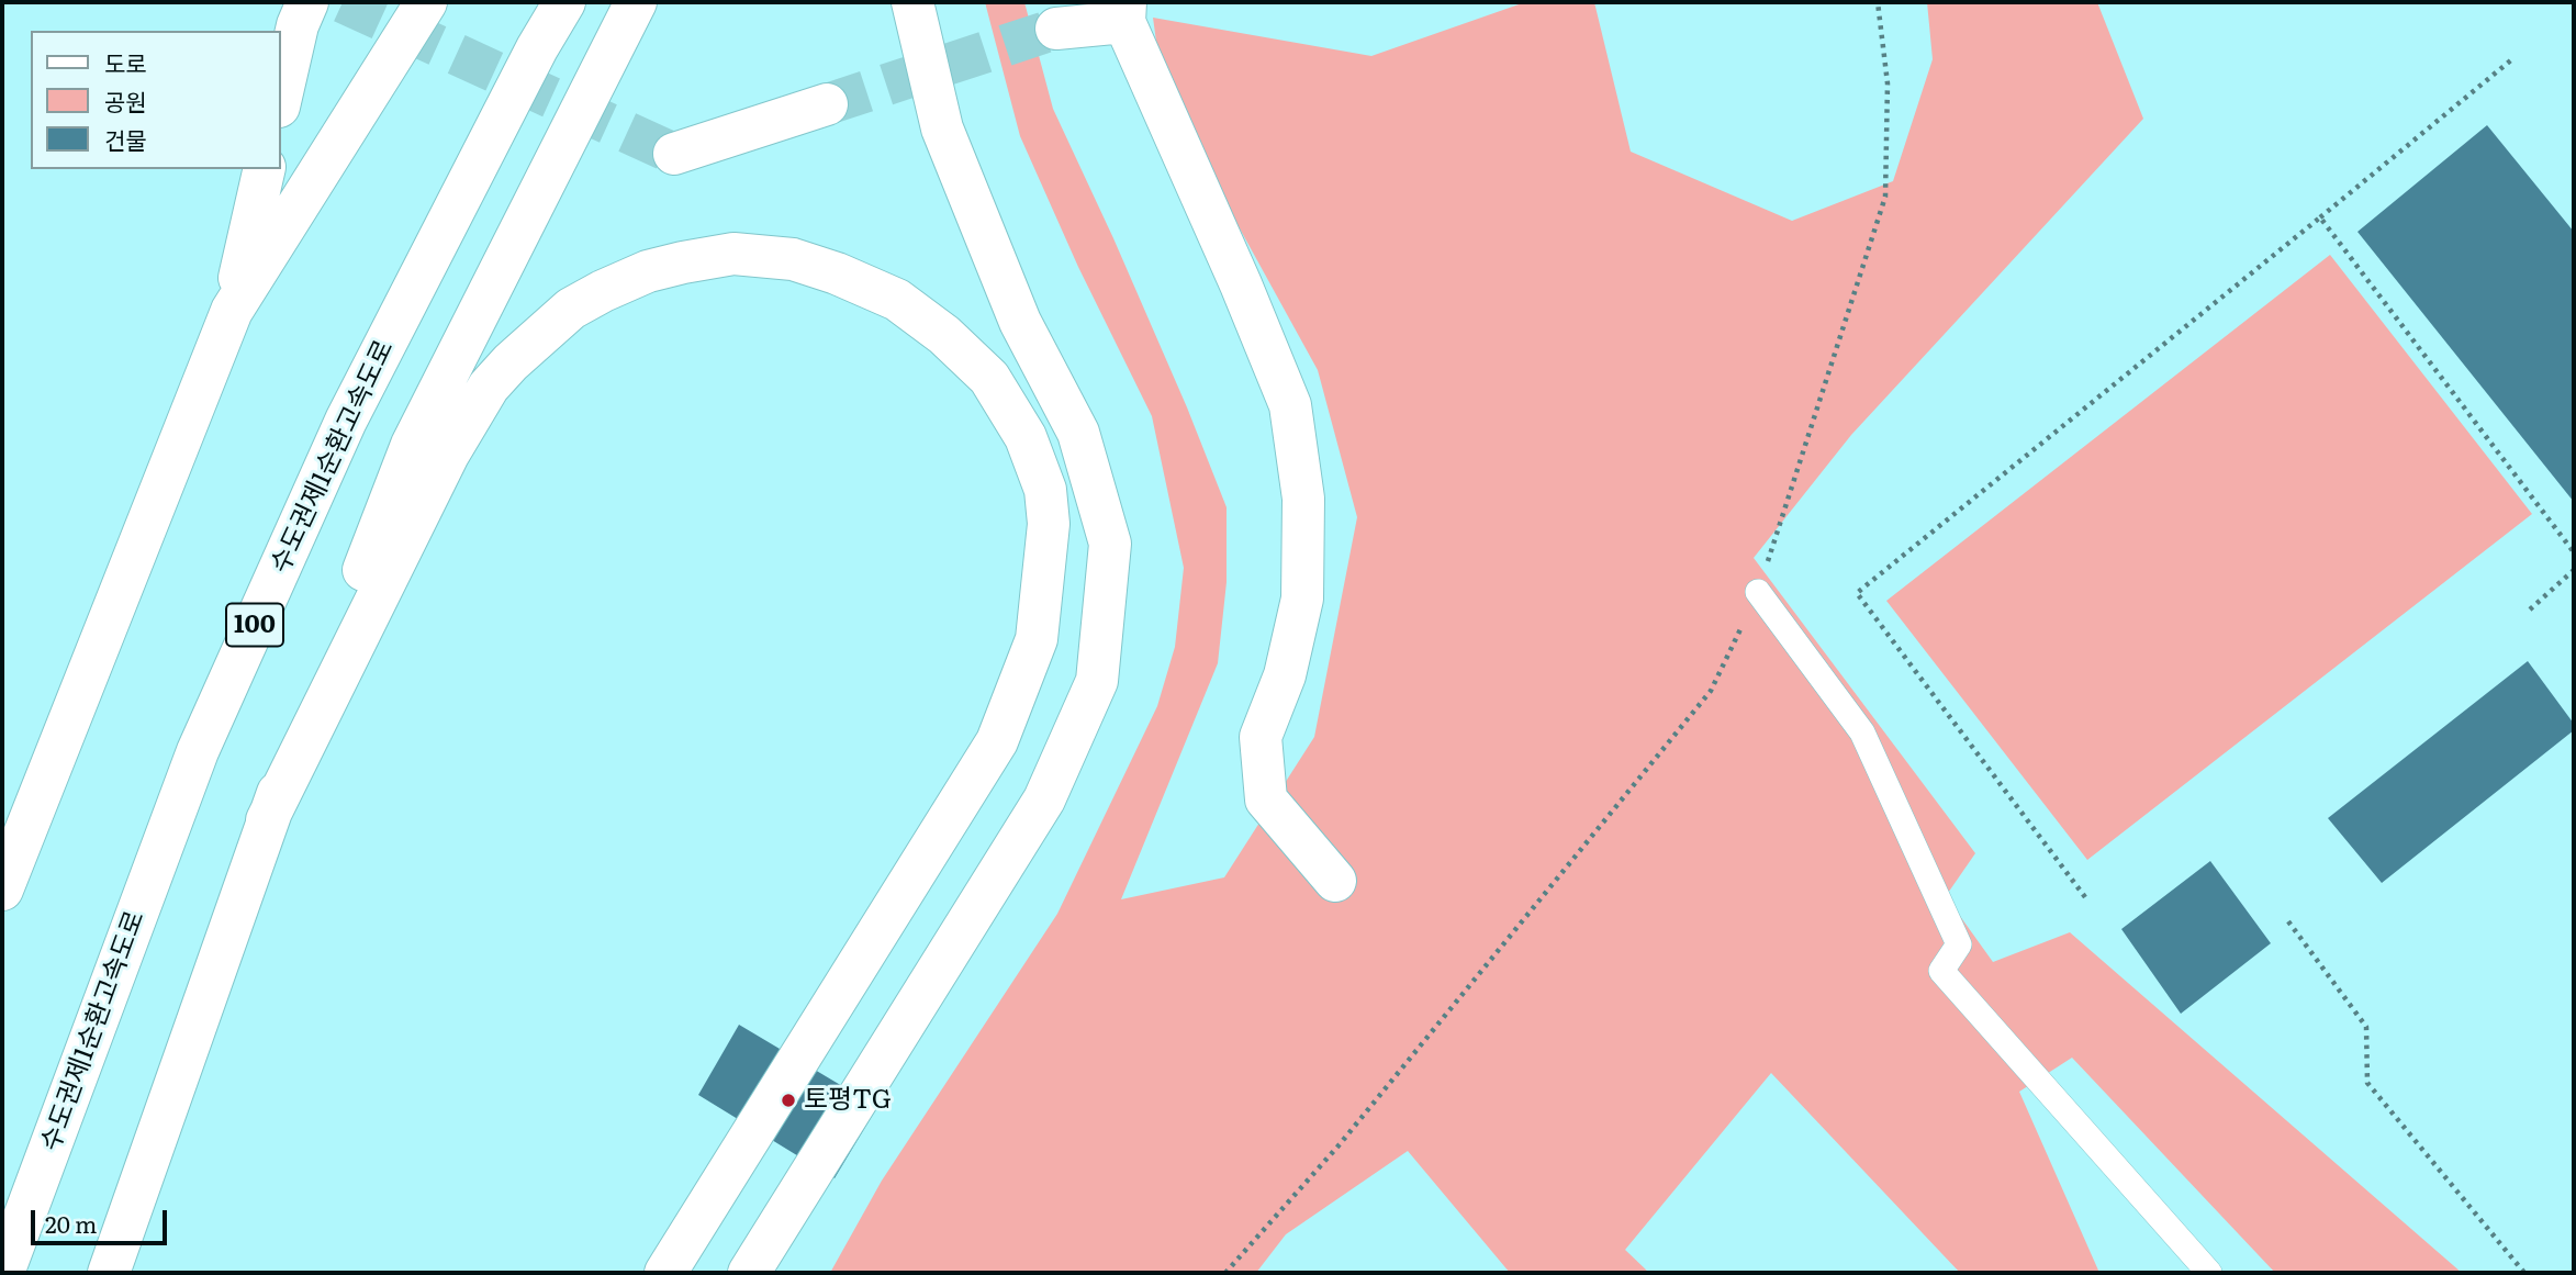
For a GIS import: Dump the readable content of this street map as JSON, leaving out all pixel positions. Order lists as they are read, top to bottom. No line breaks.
{"streets":{"main road":["수도권제1순환고속도로","100"]},"places":["토평TG"],"legend":["도로","공원","건물"],"scale_bar":"20 m"}
